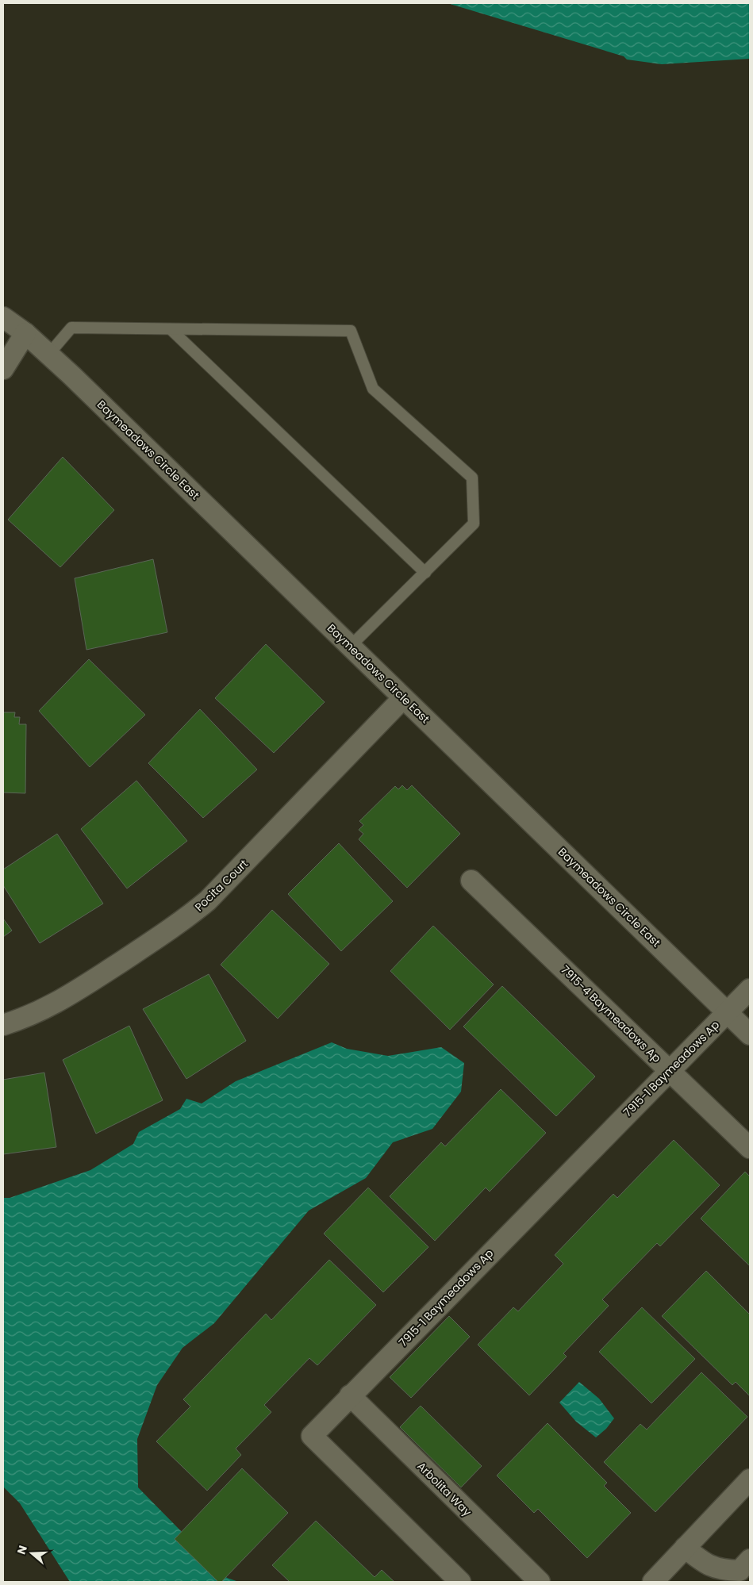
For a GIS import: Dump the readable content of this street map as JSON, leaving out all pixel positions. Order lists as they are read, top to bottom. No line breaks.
{"streets":{"street":["Baymeadows Circle East","Pocita Court","7915-4 Baymeadows Ap","7915-1 Baymeadows Ap","Arbolita Way"]},"crossings":[["Baymeadows Circle East","Pocita Court"],["Baymeadows Circle East","7915-1 Baymeadows Ap"],["7915-4 Baymeadows Ap","7915-1 Baymeadows Ap"],["7915-1 Baymeadows Ap","Arbolita Way"]],"north":"left"}
